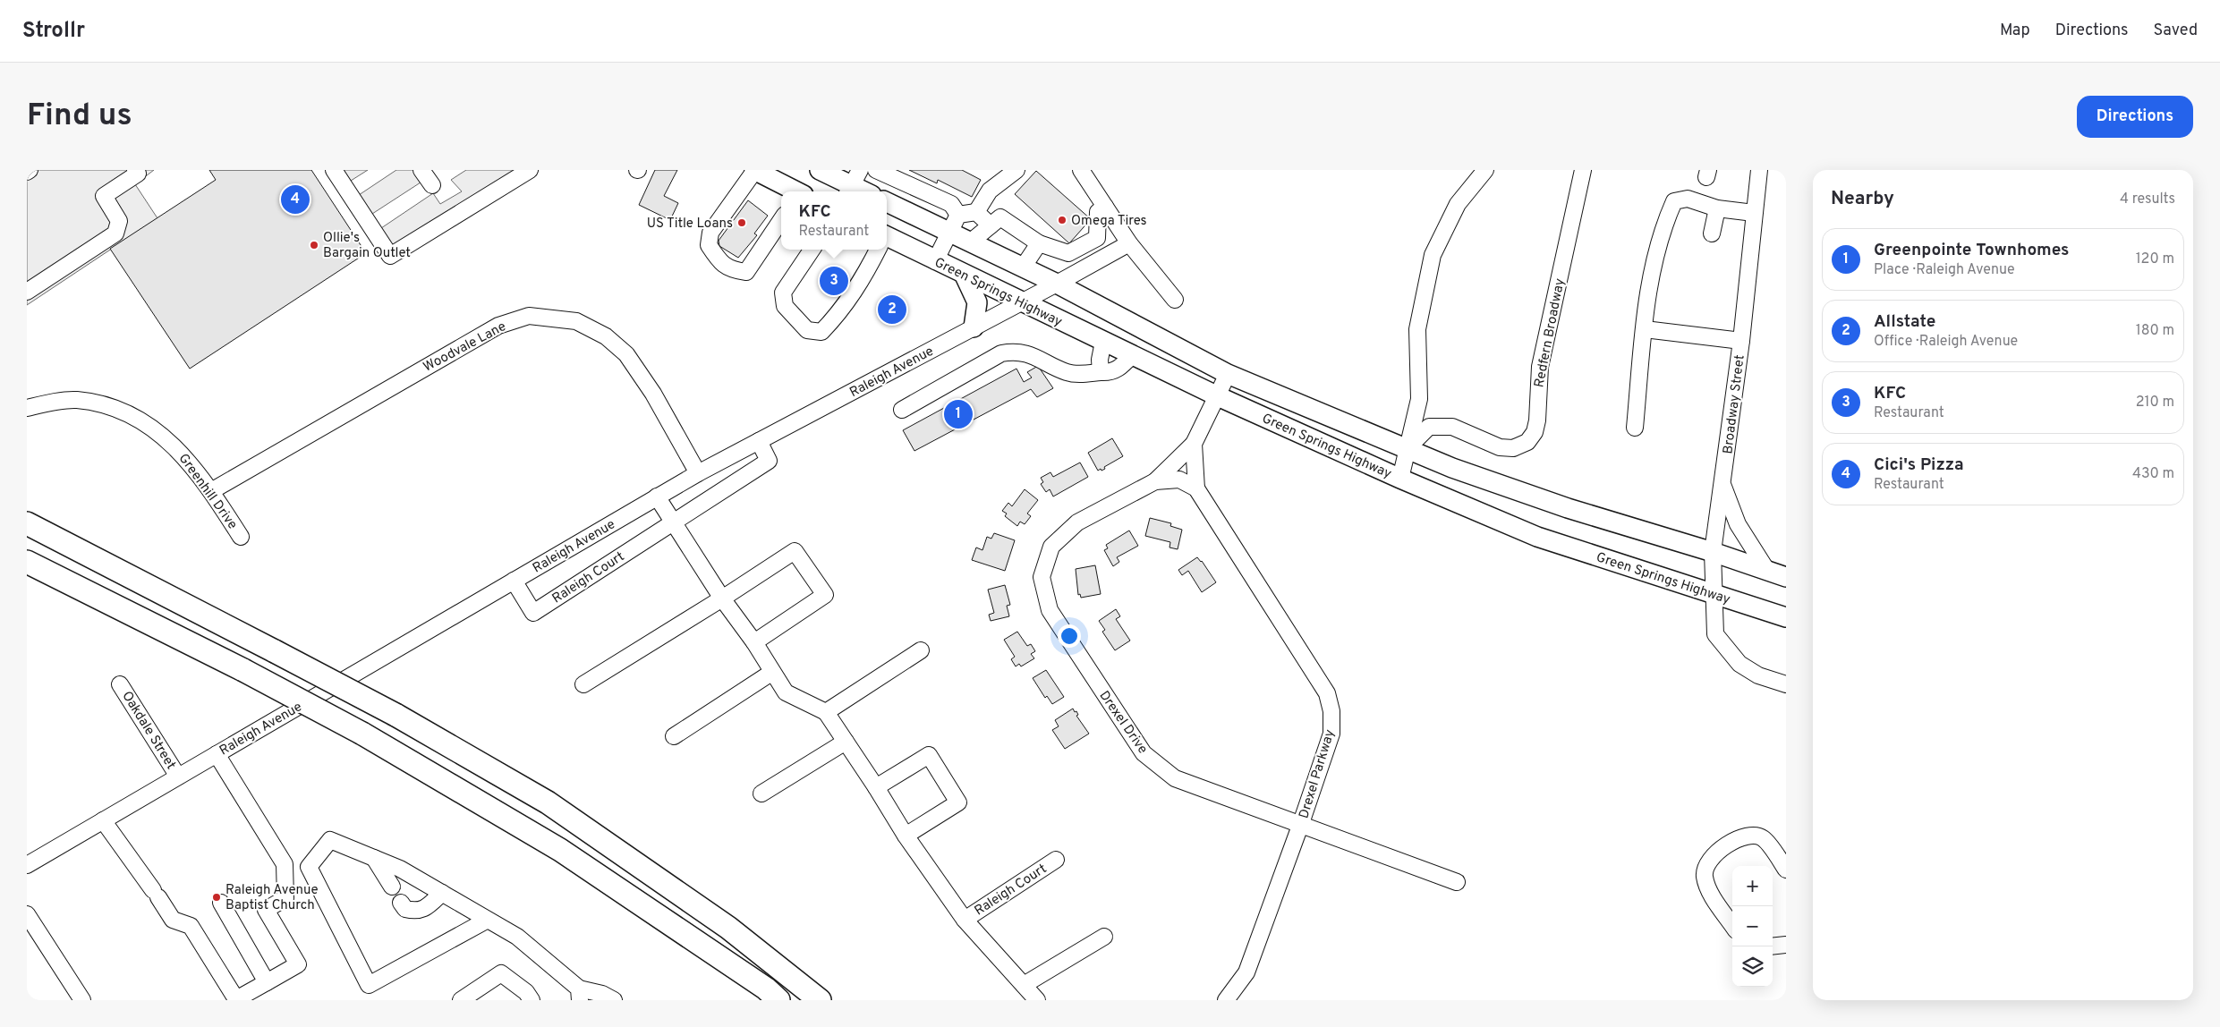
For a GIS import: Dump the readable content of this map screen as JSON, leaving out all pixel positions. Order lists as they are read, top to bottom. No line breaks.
{"streets":{"main road":["Green Springs Highway"],"street":["Redfern Broadway","Woodvale Lane","Raleigh Avenue","Broadway Street","Greenhill Drive","Raleigh Court","Drexel Drive","Oakdale Street","Drexel Parkway"]},"crossings":[["Green Springs Highway","Redfern Broadway"],["Green Springs Highway","Raleigh Avenue"],["Green Springs Highway","Broadway Street"],["Woodvale Lane","Raleigh Avenue"],["Woodvale Lane","Greenhill Drive"],["Raleigh Avenue","Raleigh Court"],["Raleigh Avenue","Oakdale Street"],["Drexel Drive","Drexel Parkway"]],"places":["Omega Tires","US Title Loans","Ollie's Bargain Outlet","Raleigh Avenue Baptist Church"],"page":{"header":"Strollr","nav":["Map","Directions","Saved"],"buttons":"Directions","title":"Find us","heading":["Nearby","4 results"],"pins":["4","3","2","1"],"popup":["KFC","Restaurant"],"list":[{"mark":"1","name":"Greenpointe Townhomes","note":"Place · Raleigh Avenue","value":"120 m"},{"mark":"2","name":"Allstate","note":"Office · Raleigh Avenue","value":"180 m"},{"mark":"3","name":"KFC","note":"Restaurant","value":"210 m"},{"mark":"4","name":"Cici's Pizza","note":"Restaurant","value":"430 m"}],"map_buttons":["+","−"]}}
